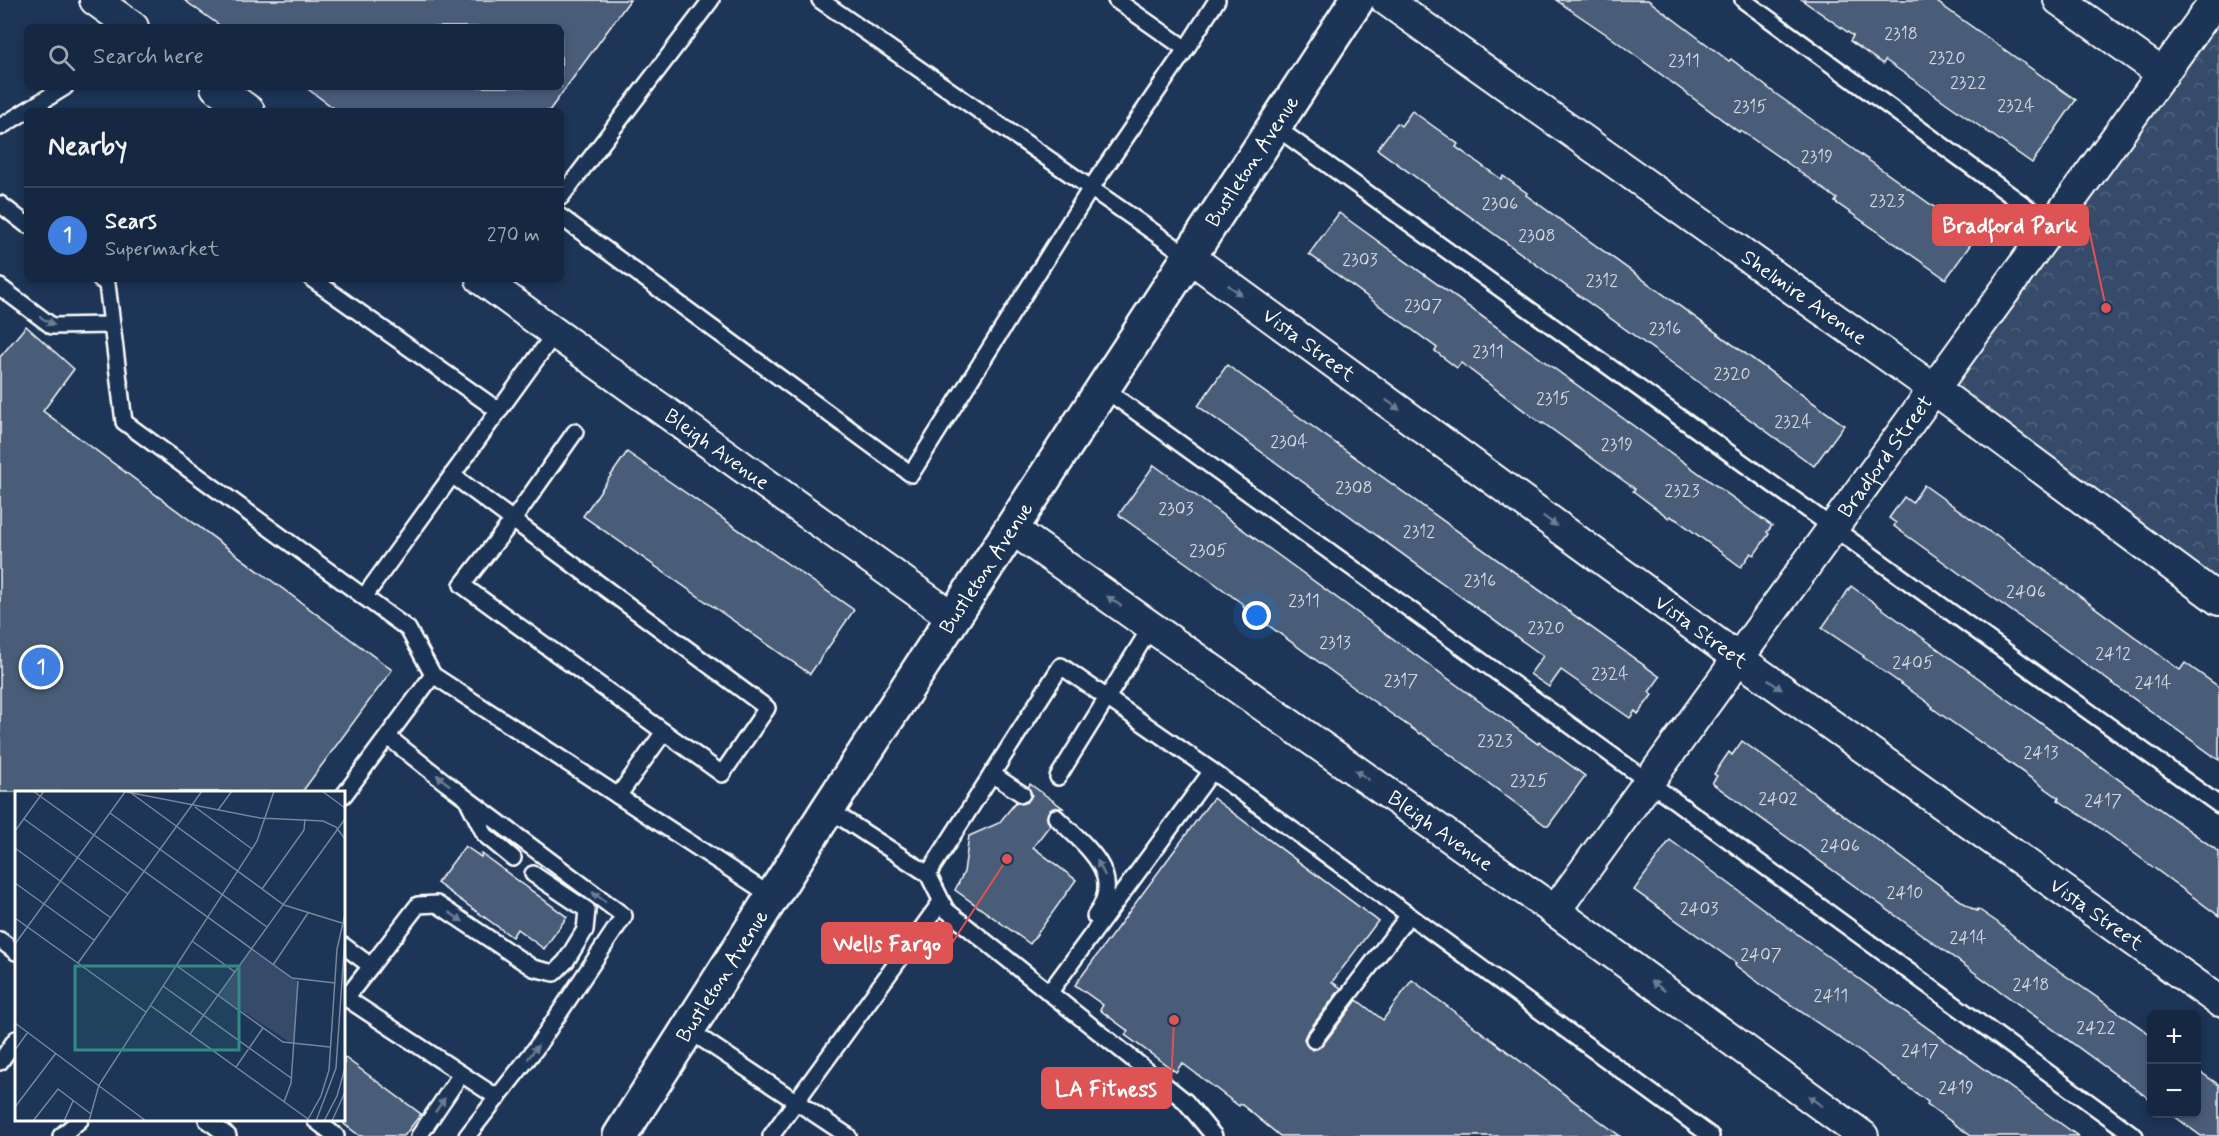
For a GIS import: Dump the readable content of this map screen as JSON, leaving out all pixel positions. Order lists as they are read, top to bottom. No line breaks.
{"streets":{"main road":["Bustleton Avenue"],"street":["Shelmire Avenue","Vista Street","Bleigh Avenue","Bradford Street"]},"crossings":[["Bustleton Avenue","Vista Street"],["Bustleton Avenue","Bleigh Avenue"],["Shelmire Avenue","Bradford Street"],["Vista Street","Bradford Street"],["Bleigh Avenue","Bradford Street"]],"one_way":["Vista Street","Bleigh Avenue"],"places":["Bradford Park","Wells Fargo","LA Fitness"],"house_numbers":["2318","2320","2311","2322","2324","2315","2319","2323","2306","2308","2303","2312","2307","2316","2311","2320","2315","2324","2304","2319","2308","2323","2303","2312","2305","2316","2406","2311","2320","2313","2412","2405","2324","2317","2414","2323","2413","2325","2402","2417","2406","2410","2403","2414","2407","2418","2411","2422","2417","2419"],"page":{"search":"Search here","heading":"Nearby","list":[{"mark":"1","name":"Sears","note":"Supermarket","value":"270 m"}],"pins":"1","map_buttons":["+","−"]}}
